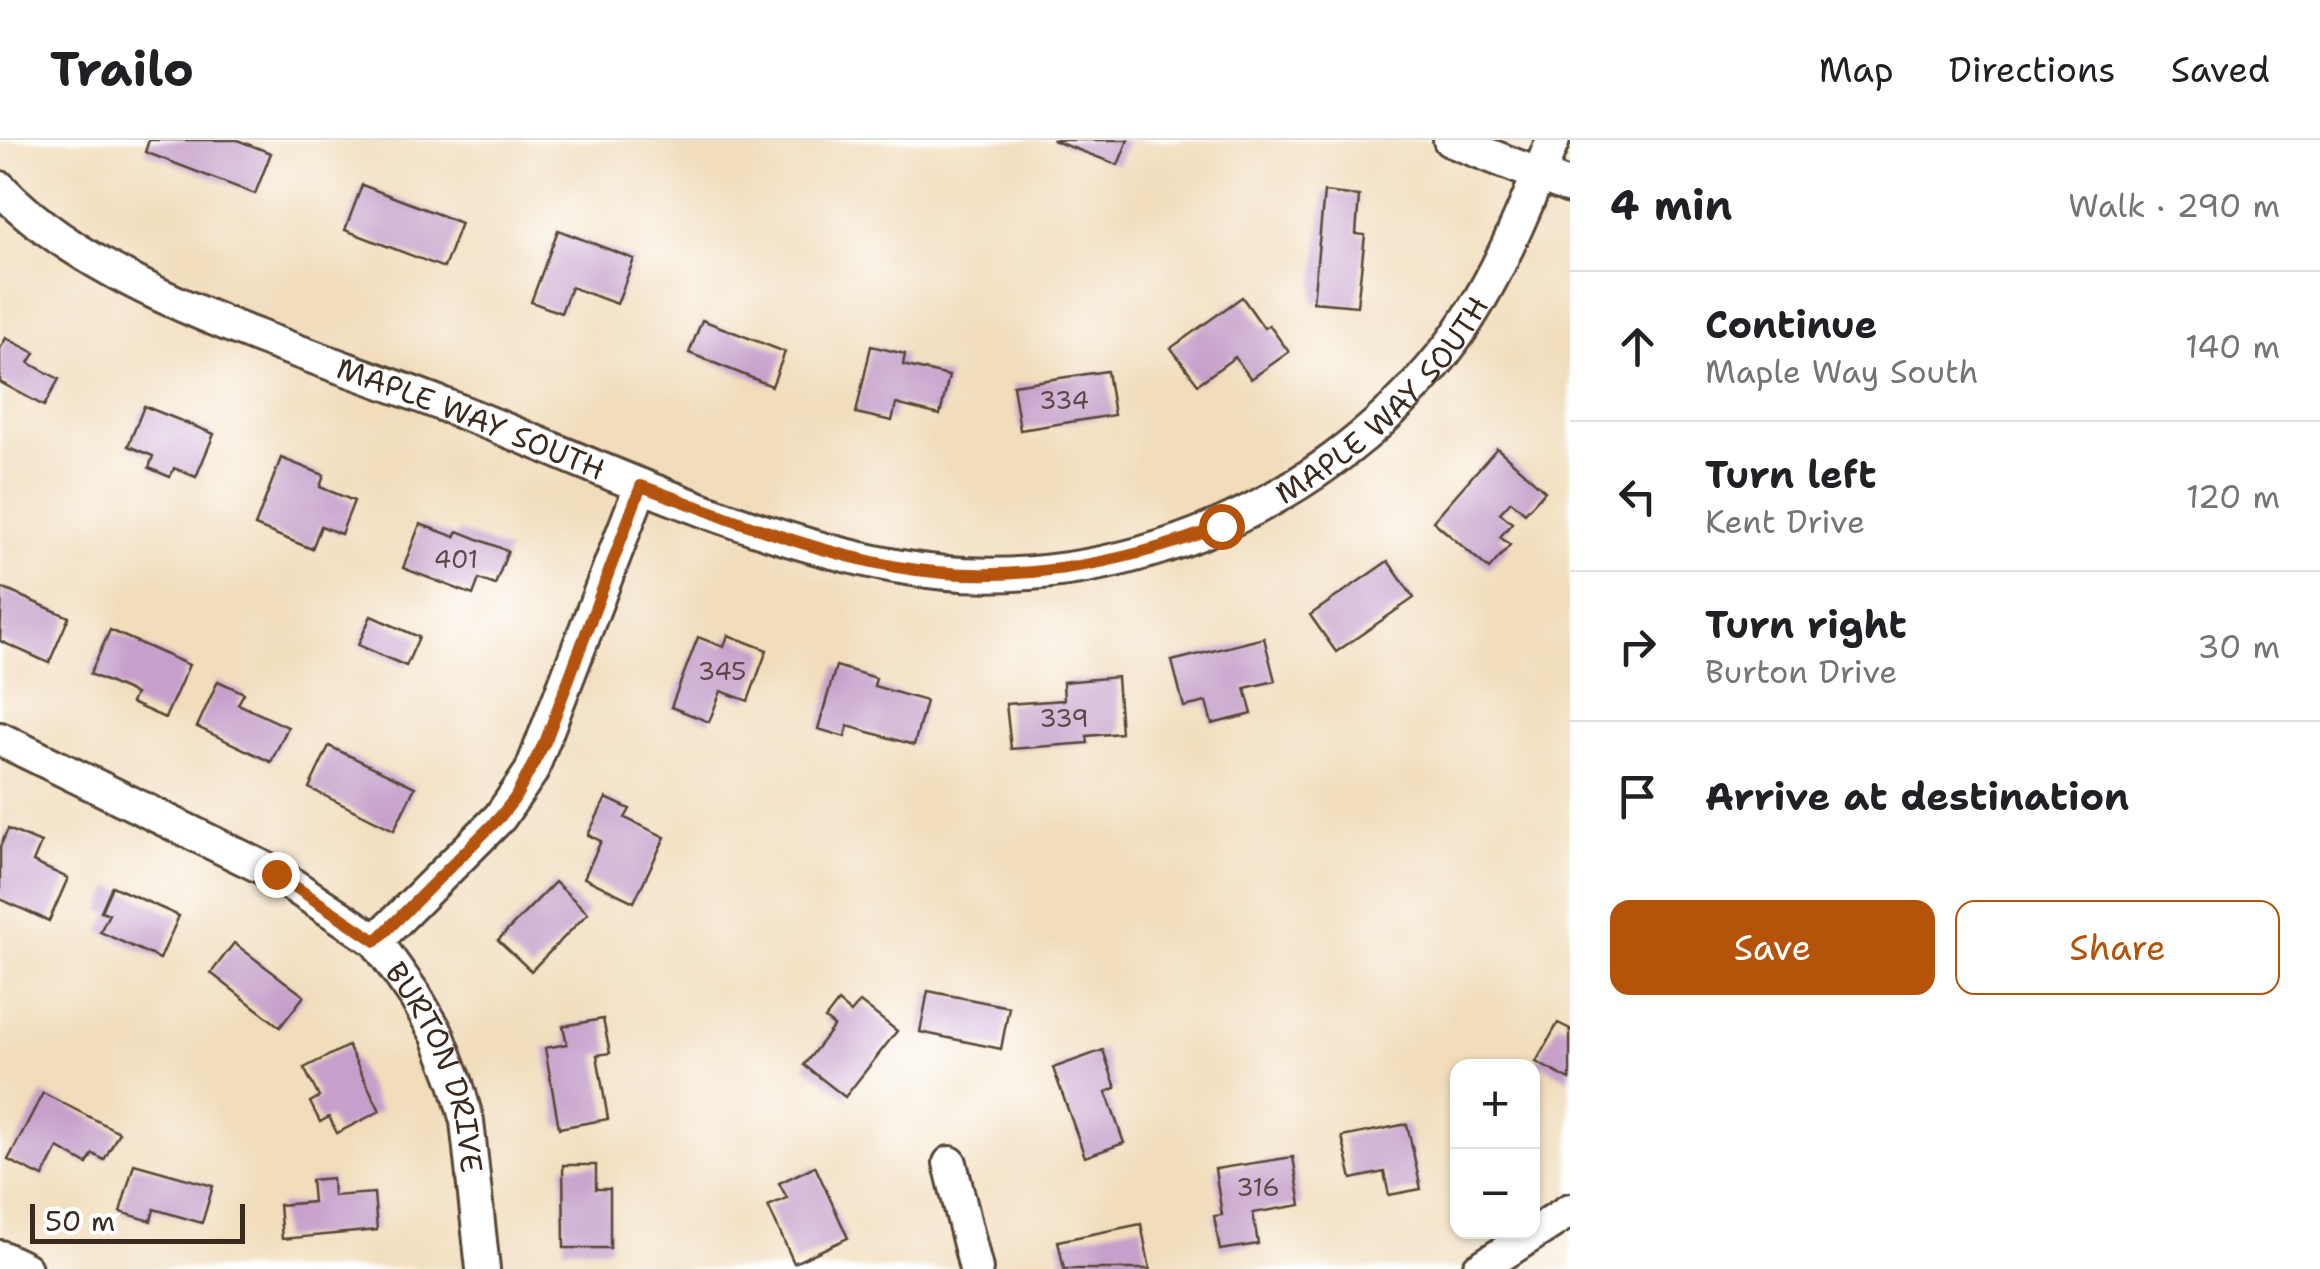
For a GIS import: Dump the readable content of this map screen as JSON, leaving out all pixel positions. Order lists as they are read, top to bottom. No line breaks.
{"streets":{"street":["MAPLE WAY SOUTH","BURTON DRIVE"]},"house_numbers":["334","401","345","339","316"],"scale_bar":"50 m","page":{"header":"Trailo","nav":["Map","Directions","Saved"],"heading":["4 min","Walk · 290 m"],"list":[["Continue","Maple Way South","140 m"],["Turn left","Kent Drive","120 m"],["Turn right","Burton Drive","30 m"],"Arrive at destination"],"buttons":["Save","Share"],"map_buttons":["+","−"],"scale":"50 m"}}
